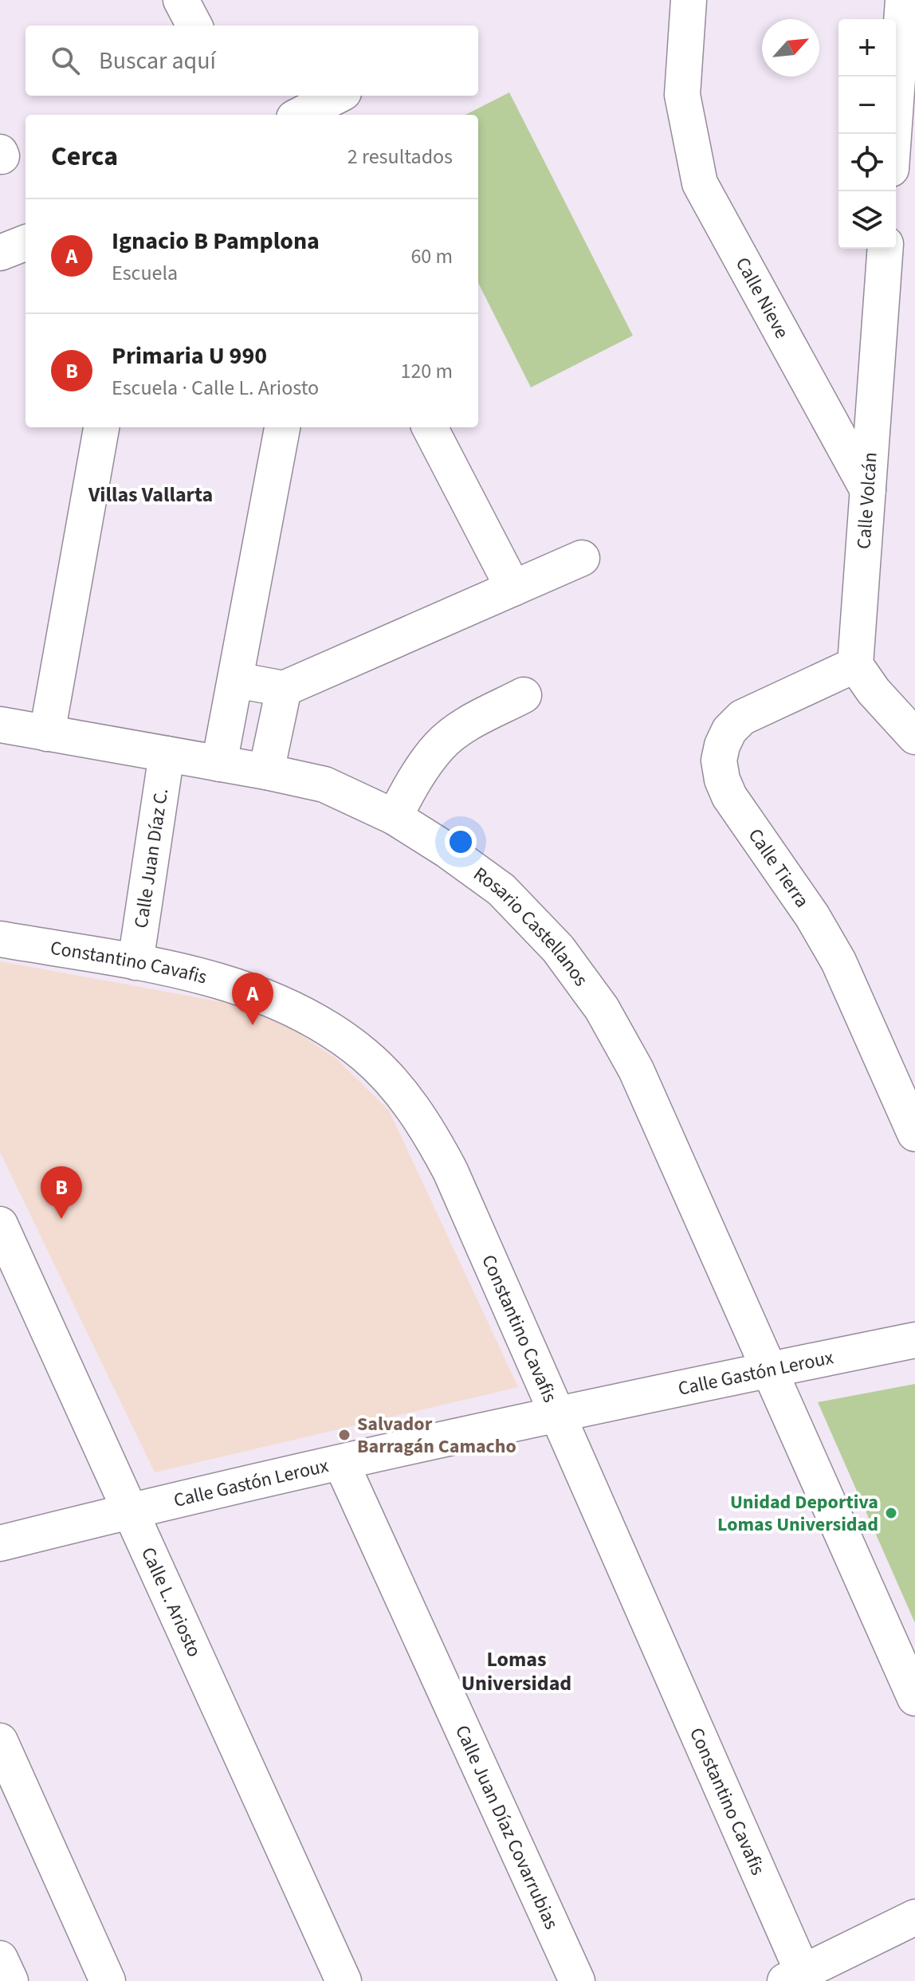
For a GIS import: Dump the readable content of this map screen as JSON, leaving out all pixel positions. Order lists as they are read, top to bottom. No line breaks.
{"streets":{"street":["Calle Nieve","Calle Volcán","Calle Juan Díaz C.","Calle Tierra","Rosario Castellanos","Constantino Cavafis","Calle Gastón Leroux","Calle L. Ariosto","Calle Juan Díaz Covarrubias"]},"crossings":[["Calle Nieve","Calle Volcán"],["Calle Volcán","Calle Tierra"],["Calle Juan Díaz C.","Rosario Castellanos"],["Calle Juan Díaz C.","Constantino Cavafis"],["Rosario Castellanos","Calle Gastón Leroux"],["Constantino Cavafis","Calle Gastón Leroux"],["Calle Gastón Leroux","Calle L. Ariosto"],["Calle Gastón Leroux","Calle Juan Díaz Covarrubias"]],"districts":["Villas Vallarta","Lomas Universidad"],"places":["Salvador Barragán Camacho","Unidad Deportiva Lomas Universidad"],"north":"top right","page":{"map_buttons":["+","−"],"search":"Buscar aquí","heading":["Cerca","2 resultados"],"list":[{"mark":"A","name":"Ignacio B Pamplona","note":"Escuela","value":"60 m"},{"mark":"B","name":"Primaria U 990","note":"Escuela · Calle L. Ariosto","value":"120 m"}],"pins":["A","B"]}}
